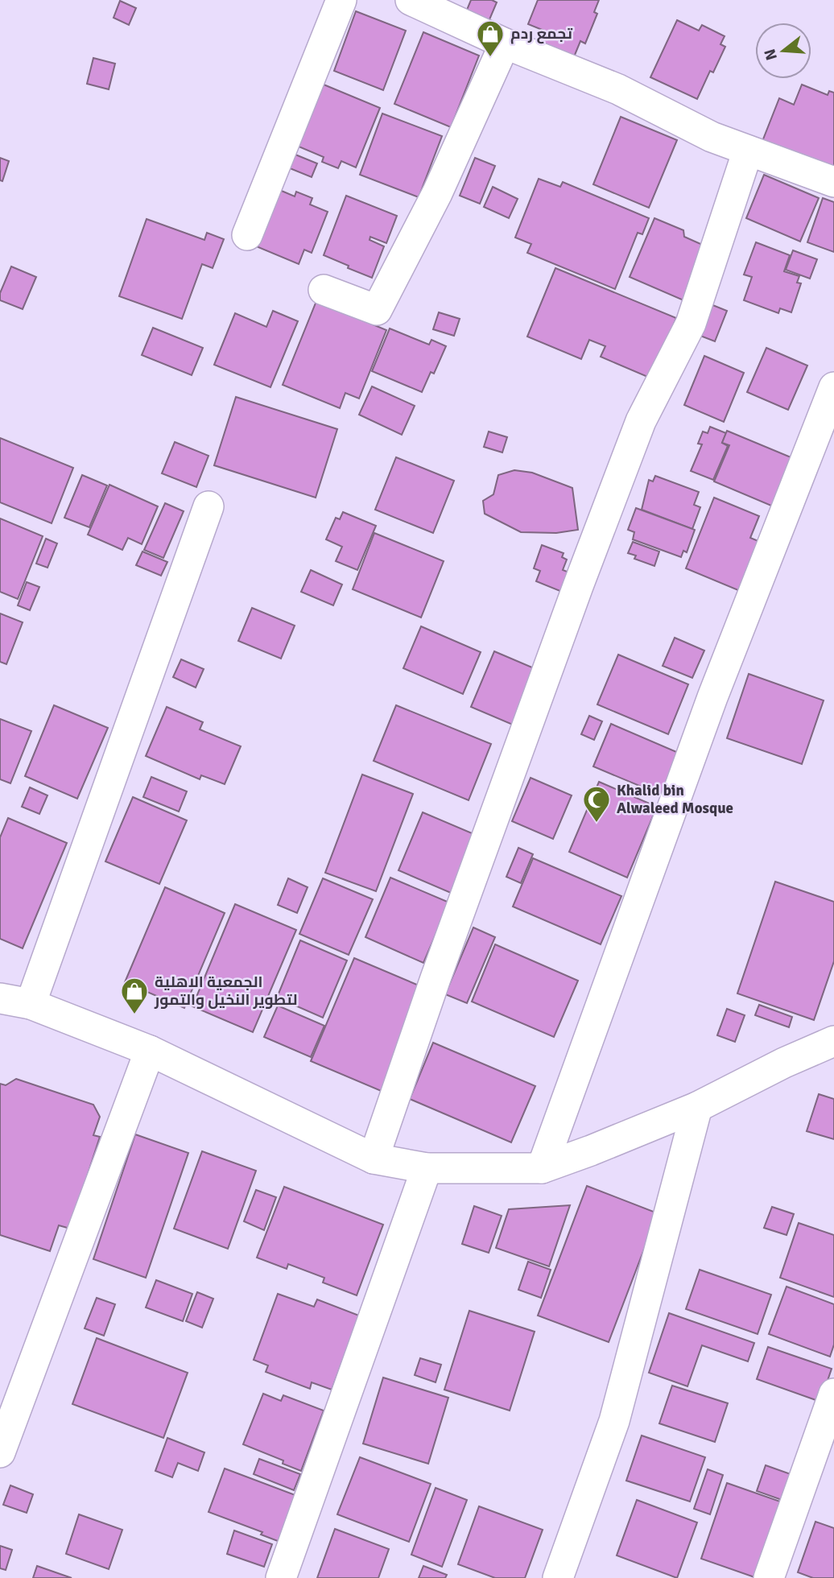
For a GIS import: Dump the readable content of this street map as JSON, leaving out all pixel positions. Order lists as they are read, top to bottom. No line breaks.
{"places":{"shop":["تجمع ردم","الجمعية الاهلية لتطوير النخيل والتمور"],"mosque":["Khalid bin Alwaleed Mosque"]},"north":"left"}
